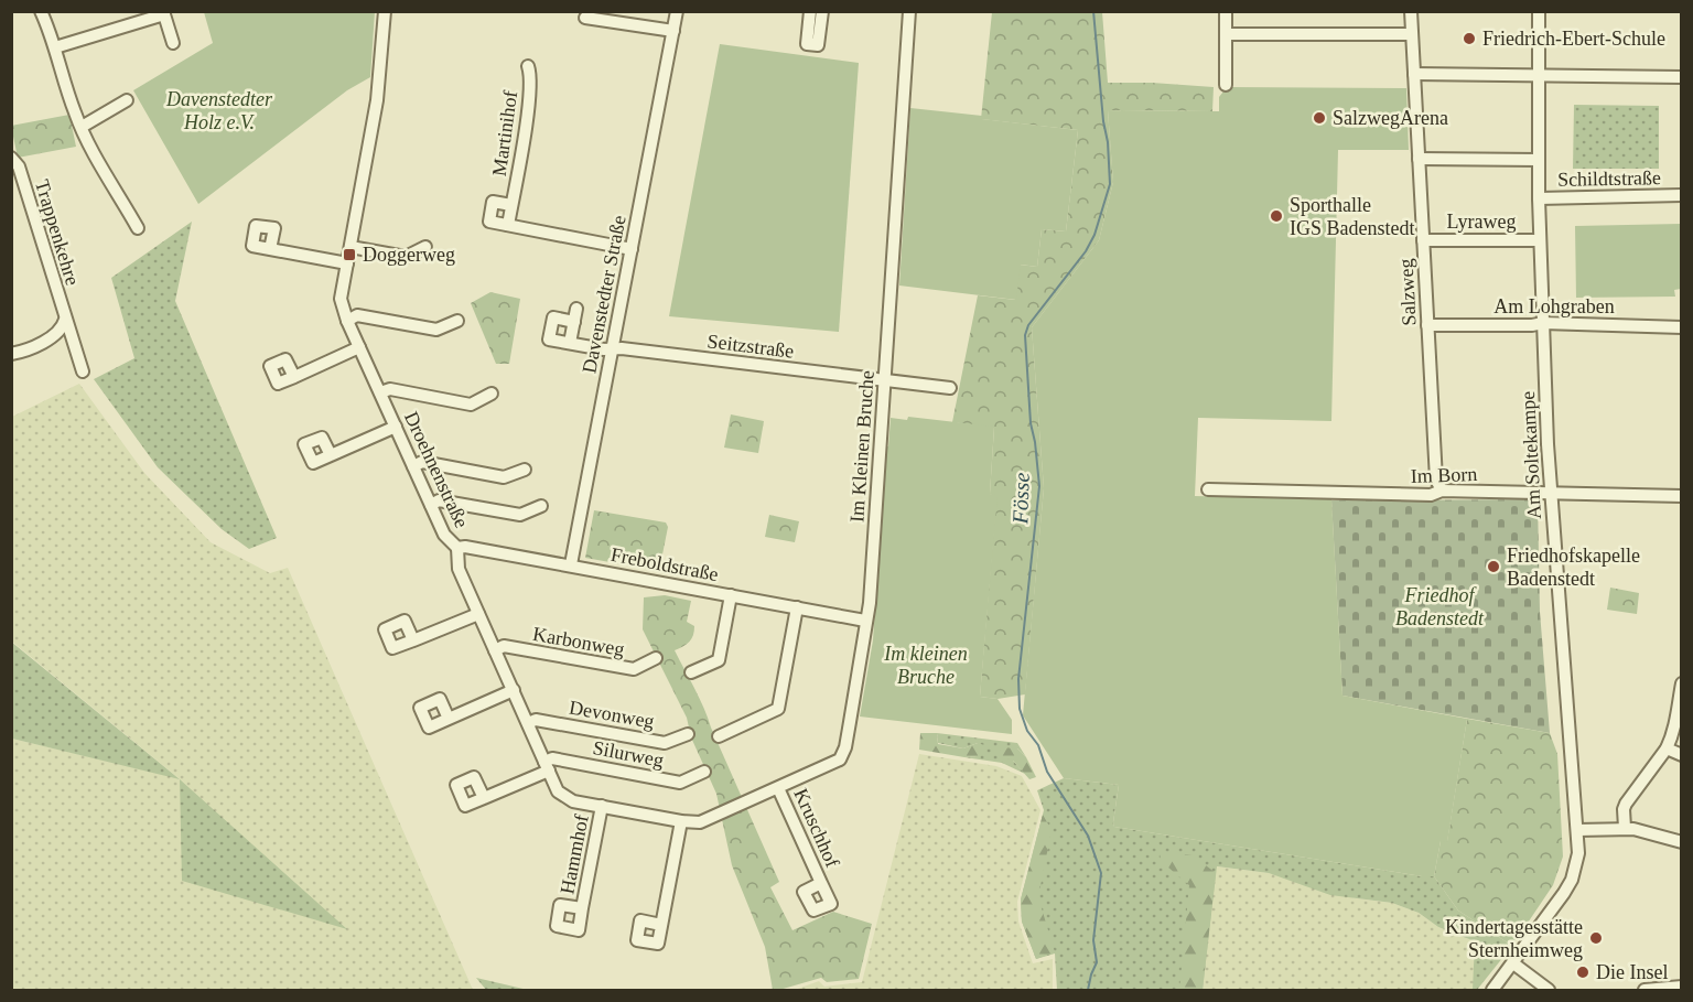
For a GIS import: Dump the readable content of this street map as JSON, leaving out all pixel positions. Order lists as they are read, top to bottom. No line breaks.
{"streets":{"street":["Martinihof","Schildtstraße","Lyraweg","Trappenkehre","Salzweg","Davenstedter Straße","Am Lohgraben","Seitzstraße","Im Kleinen Bruche","Am Soltekampe","Droehnenstraße","Im Born","Freboldstraße","Karbonweg","Devonweg","Silurweg","Kruschhof","Hammhof"]},"crossings":[["Schildtstraße","Am Soltekampe"],["Lyraweg","Salzweg"],["Lyraweg","Am Soltekampe"],["Salzweg","Am Lohgraben"],["Salzweg","Im Born"],["Davenstedter Straße","Seitzstraße"],["Davenstedter Straße","Freboldstraße"],["Am Lohgraben","Am Soltekampe"],["Seitzstraße","Im Kleinen Bruche"],["Im Kleinen Bruche","Droehnenstraße"],["Im Kleinen Bruche","Freboldstraße"],["Im Kleinen Bruche","Kruschhof"],["Am Soltekampe","Im Born"],["Droehnenstraße","Freboldstraße"],["Droehnenstraße","Karbonweg"],["Droehnenstraße","Devonweg"],["Droehnenstraße","Silurweg"],["Droehnenstraße","Hammhof"]],"water":["Fösse"],"parks":["Davenstedter Holz e.V.","Friedhof Badenstedt","Im kleinen Bruche"],"places":{"other":["Friedrich-Ebert-Schule","SalzwegArena","Sporthalle IGS Badenstedt","Friedhofskapelle Badenstedt","Kindertagesstätte Sternheimweg","Die Insel"],"transit":["Doggerweg"]}}
